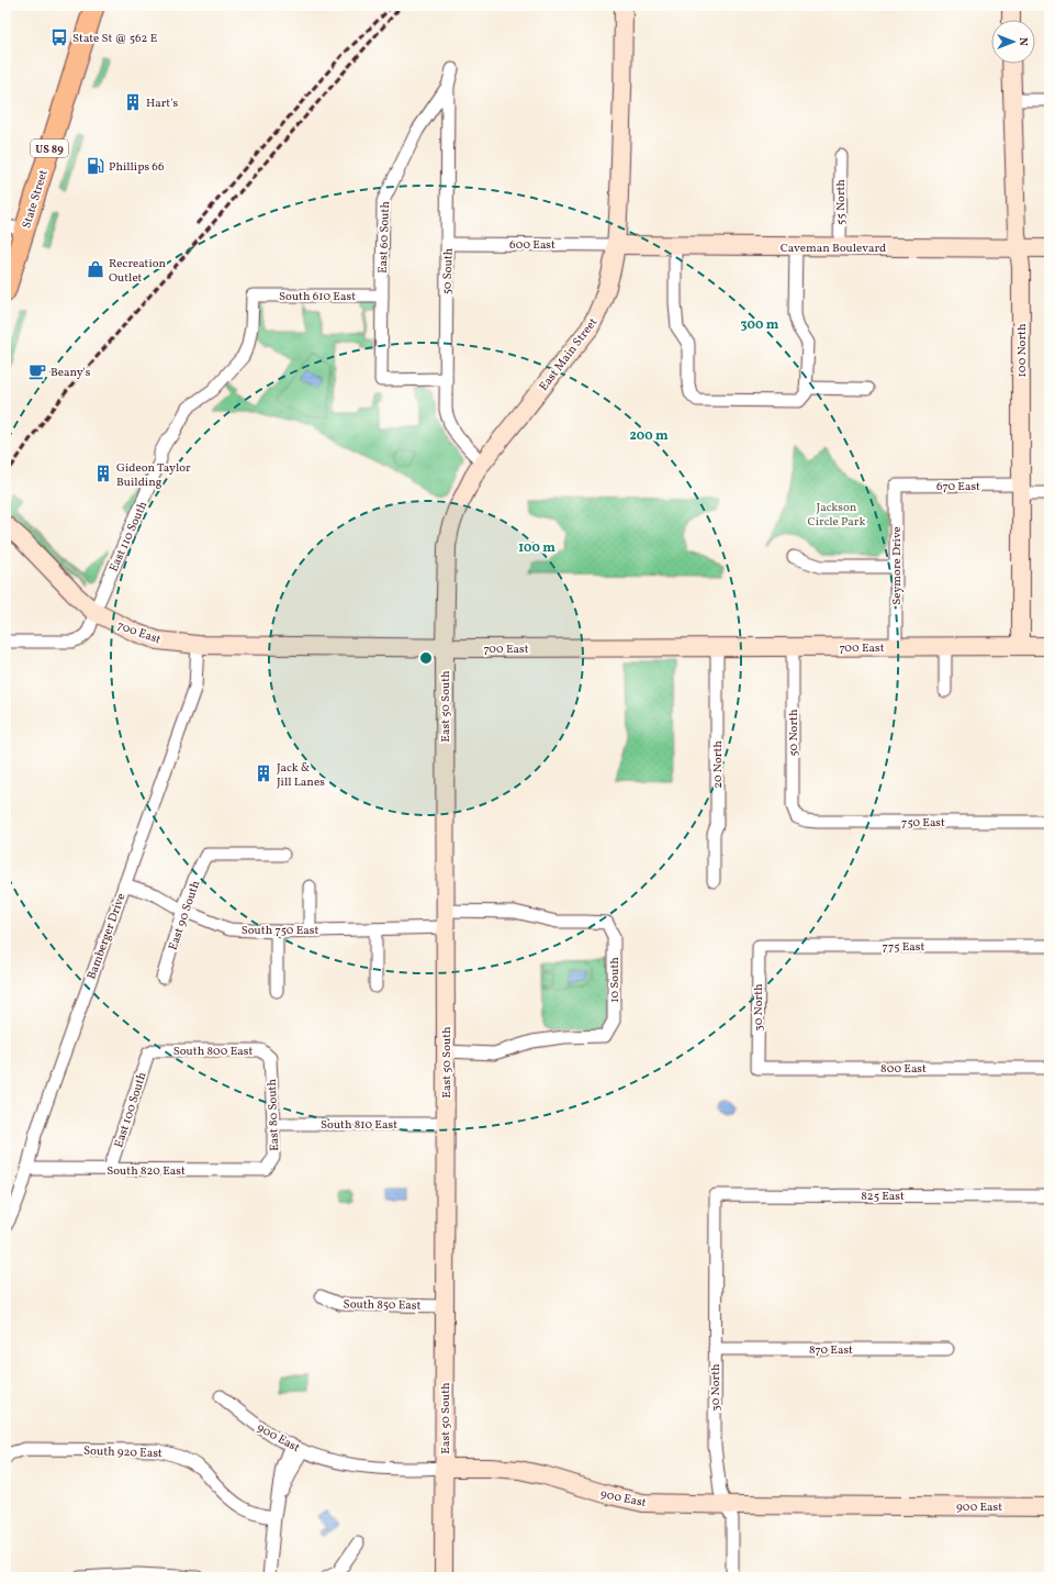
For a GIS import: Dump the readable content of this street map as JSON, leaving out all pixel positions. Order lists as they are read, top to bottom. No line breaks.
{"streets":{"main road":["US 89","State Street"],"street":["55 North","East 60 South","600 East","Caveman Boulevard","50 South","South 610 East","100 North","East Main Street","670 East","East 110 South","Seymore Drive","700 East","East 50 South","50 North","20 North","750 East","East 90 South","South 750 East","Bamberger Drive","775 East","10 South","30 North","South 800 East","800 East","East 100 South","East 80 South","South 810 East","South 820 East","825 East","South 850 East","870 East","900 East","South 920 East"]},"crossings":[["55 North","Caveman Boulevard"],["East 60 South","50 South"],["East 60 South","South 610 East"],["600 East","Caveman Boulevard"],["600 East","50 South"],["600 East","East Main Street"],["Caveman Boulevard","100 North"],["Caveman Boulevard","East Main Street"],["50 South","East Main Street"],["South 610 East","East 110 South"],["100 North","670 East"],["100 North","700 East"],["East Main Street","East 50 South"],["670 East","Seymore Drive"],["East 110 South","700 East"],["Seymore Drive","700 East"],["700 East","East 50 South"],["700 East","50 North"],["700 East","20 North"],["700 East","Bamberger Drive"],["East 50 South","South 750 East"],["East 50 South","10 South"],["East 50 South","South 810 East"],["East 50 South","South 850 East"],["East 50 South","900 East"],["50 North","750 East"],["East 90 South","South 750 East"],["South 750 East","Bamberger Drive"],["South 750 East","10 South"],["Bamberger Drive","South 820 East"],["775 East","30 North"],["30 North","800 East"],["30 North","825 East"],["30 North","870 East"],["30 North","900 East"],["South 800 East","East 100 South"],["South 800 East","East 80 South"],["East 100 South","South 820 East"],["East 80 South","South 810 East"],["East 80 South","South 820 East"]],"parks":["Jackson Circle Park"],"places":{"bus stop":["State St @ 562 E"],"building":["Hart's","Gideon Taylor Building","Jack & Jill Lanes"],"fuel station":["Phillips 66"],"shop":["Recreation Outlet"],"cafe":["Beany's"]},"north":"right","rings":["300 m","200 m","100 m"]}
